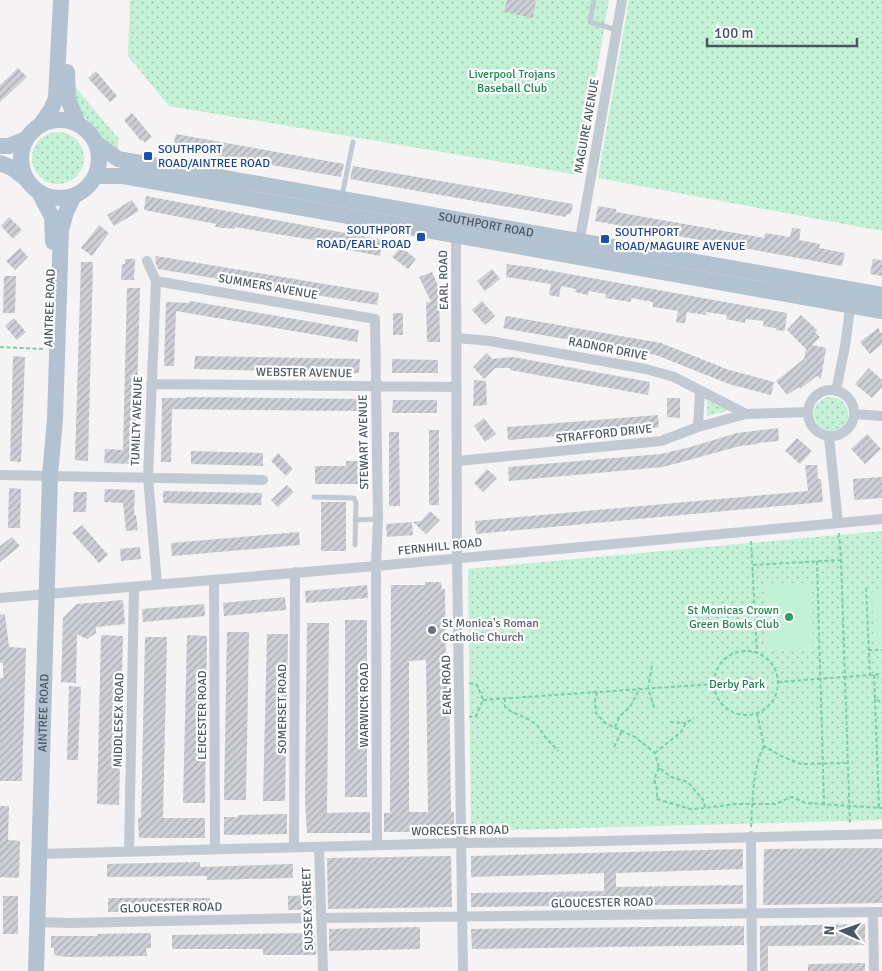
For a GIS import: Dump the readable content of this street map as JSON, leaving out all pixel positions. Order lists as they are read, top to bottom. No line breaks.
{"streets":{"main road":["SOUTHPORT ROAD","AINTREE ROAD"],"street":["MAGUIRE AVENUE","EARL ROAD","SUMMERS AVENUE","RADNOR DRIVE","WEBSTER AVENUE","TUMILTY AVENUE","STRAFFORD DRIVE","STEWART AVENUE","FERNHILL ROAD","WARWICK ROAD","SOMERSET ROAD","LEICESTER ROAD","MIDDLESEX ROAD","WORCESTER ROAD","GLOUCESTER ROAD","SUSSEX STREET"]},"crossings":[["MAGUIRE AVENUE","SOUTHPORT ROAD"],["SOUTHPORT ROAD","EARL ROAD"],["SOUTHPORT ROAD","AINTREE ROAD"],["EARL ROAD","RADNOR DRIVE"],["EARL ROAD","WEBSTER AVENUE"],["EARL ROAD","STRAFFORD DRIVE"],["EARL ROAD","FERNHILL ROAD"],["EARL ROAD","WORCESTER ROAD"],["EARL ROAD","GLOUCESTER ROAD"],["SUMMERS AVENUE","TUMILTY AVENUE"],["SUMMERS AVENUE","STEWART AVENUE"],["AINTREE ROAD","FERNHILL ROAD"],["AINTREE ROAD","WORCESTER ROAD"],["AINTREE ROAD","GLOUCESTER ROAD"],["RADNOR DRIVE","STRAFFORD DRIVE"],["WEBSTER AVENUE","TUMILTY AVENUE"],["WEBSTER AVENUE","STEWART AVENUE"],["TUMILTY AVENUE","FERNHILL ROAD"],["STEWART AVENUE","FERNHILL ROAD"],["STEWART AVENUE","WARWICK ROAD"],["FERNHILL ROAD","WARWICK ROAD"],["FERNHILL ROAD","SOMERSET ROAD"],["FERNHILL ROAD","LEICESTER ROAD"],["FERNHILL ROAD","MIDDLESEX ROAD"],["WARWICK ROAD","WORCESTER ROAD"],["SOMERSET ROAD","WORCESTER ROAD"],["LEICESTER ROAD","WORCESTER ROAD"],["MIDDLESEX ROAD","WORCESTER ROAD"],["WORCESTER ROAD","SUSSEX STREET"],["GLOUCESTER ROAD","SUSSEX STREET"]],"parks":["Liverpool Trojans Baseball Club","Derby Park"],"places":{"transit":["SOUTHPORT ROAD/AINTREE ROAD","SOUTHPORT ROAD/EARL ROAD","SOUTHPORT ROAD/MAGUIRE AVENUE"],"other":["St Monicas Crown Green Bowls Club","St Monica's Roman Catholic Church"]},"scale_bar":"100 m","north":"left"}
